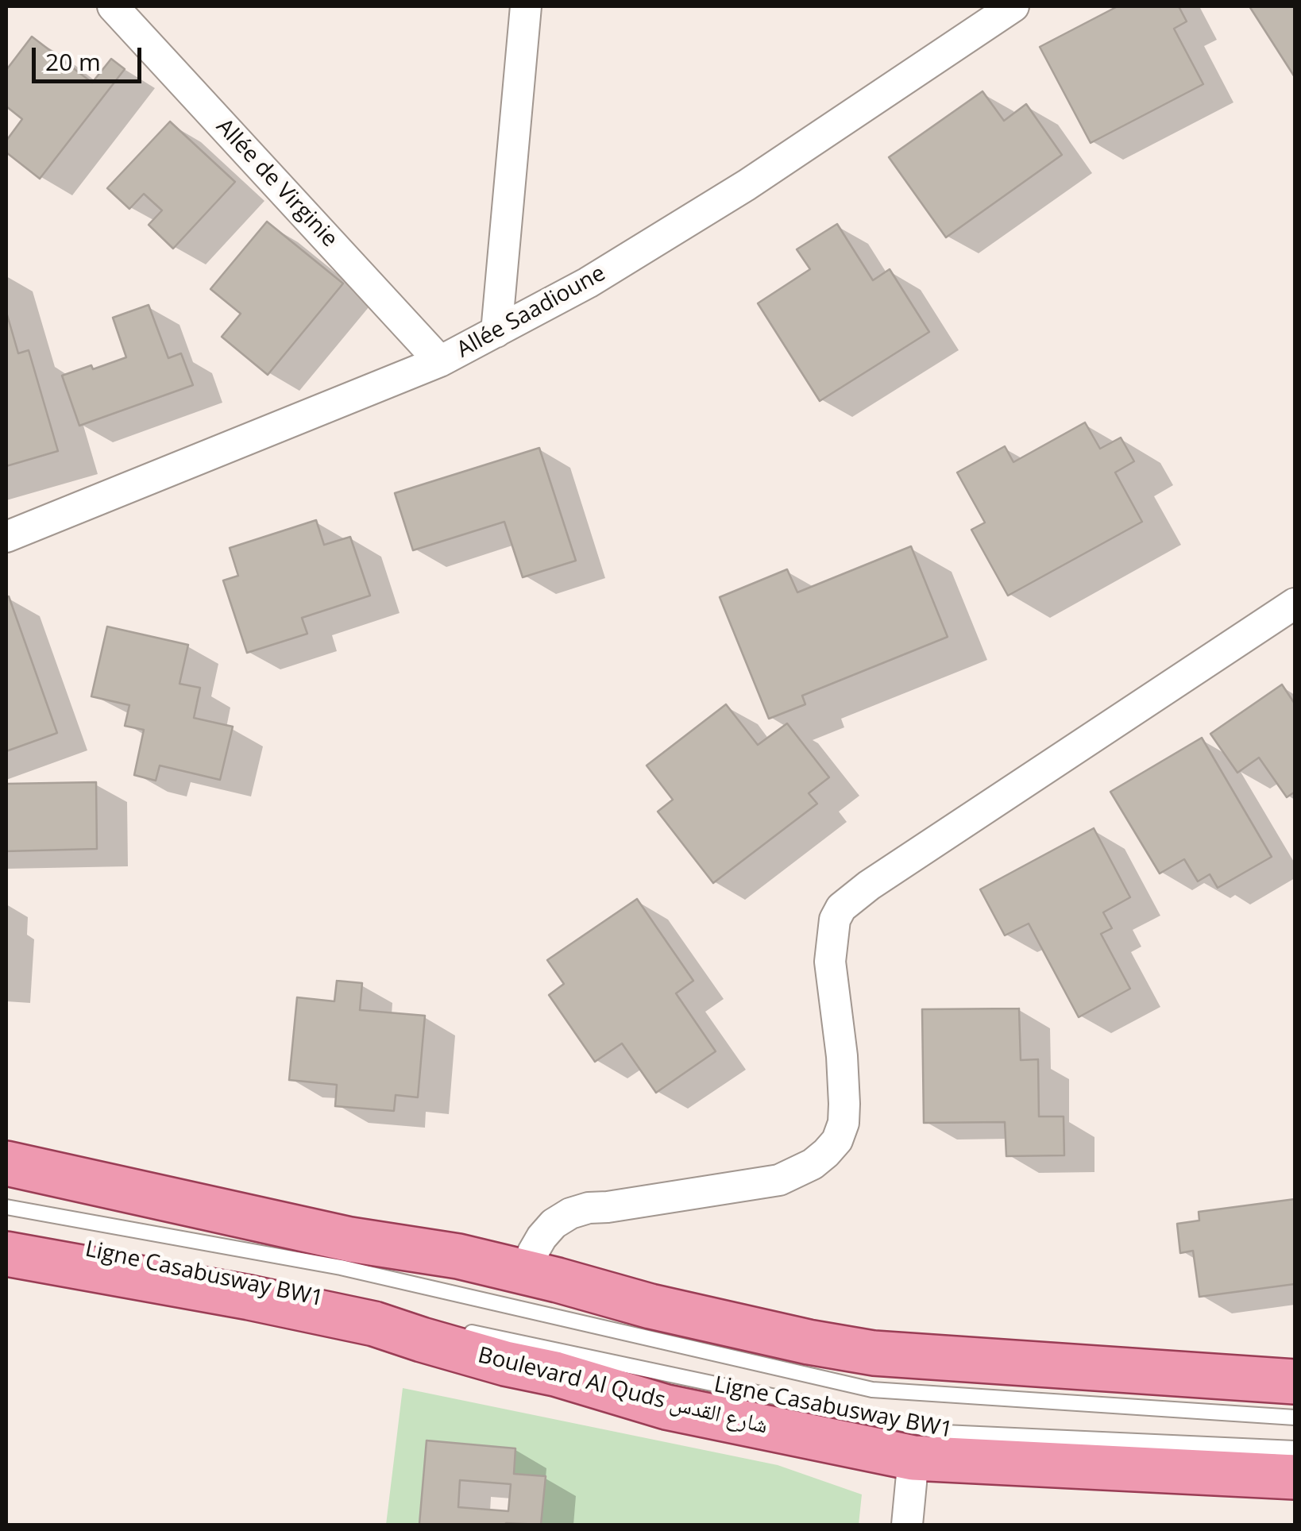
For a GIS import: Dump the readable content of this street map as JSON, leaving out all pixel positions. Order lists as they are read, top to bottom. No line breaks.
{"streets":{"main road":["Boulevard Al Quds شارع القدس"],"street":["Allée de Virginie","Allée Saadioune"],"lane":["Ligne Casabusway BW1"]},"crossings":[["Allée de Virginie","Allée Saadioune"]],"scale_bar":"20 m"}
